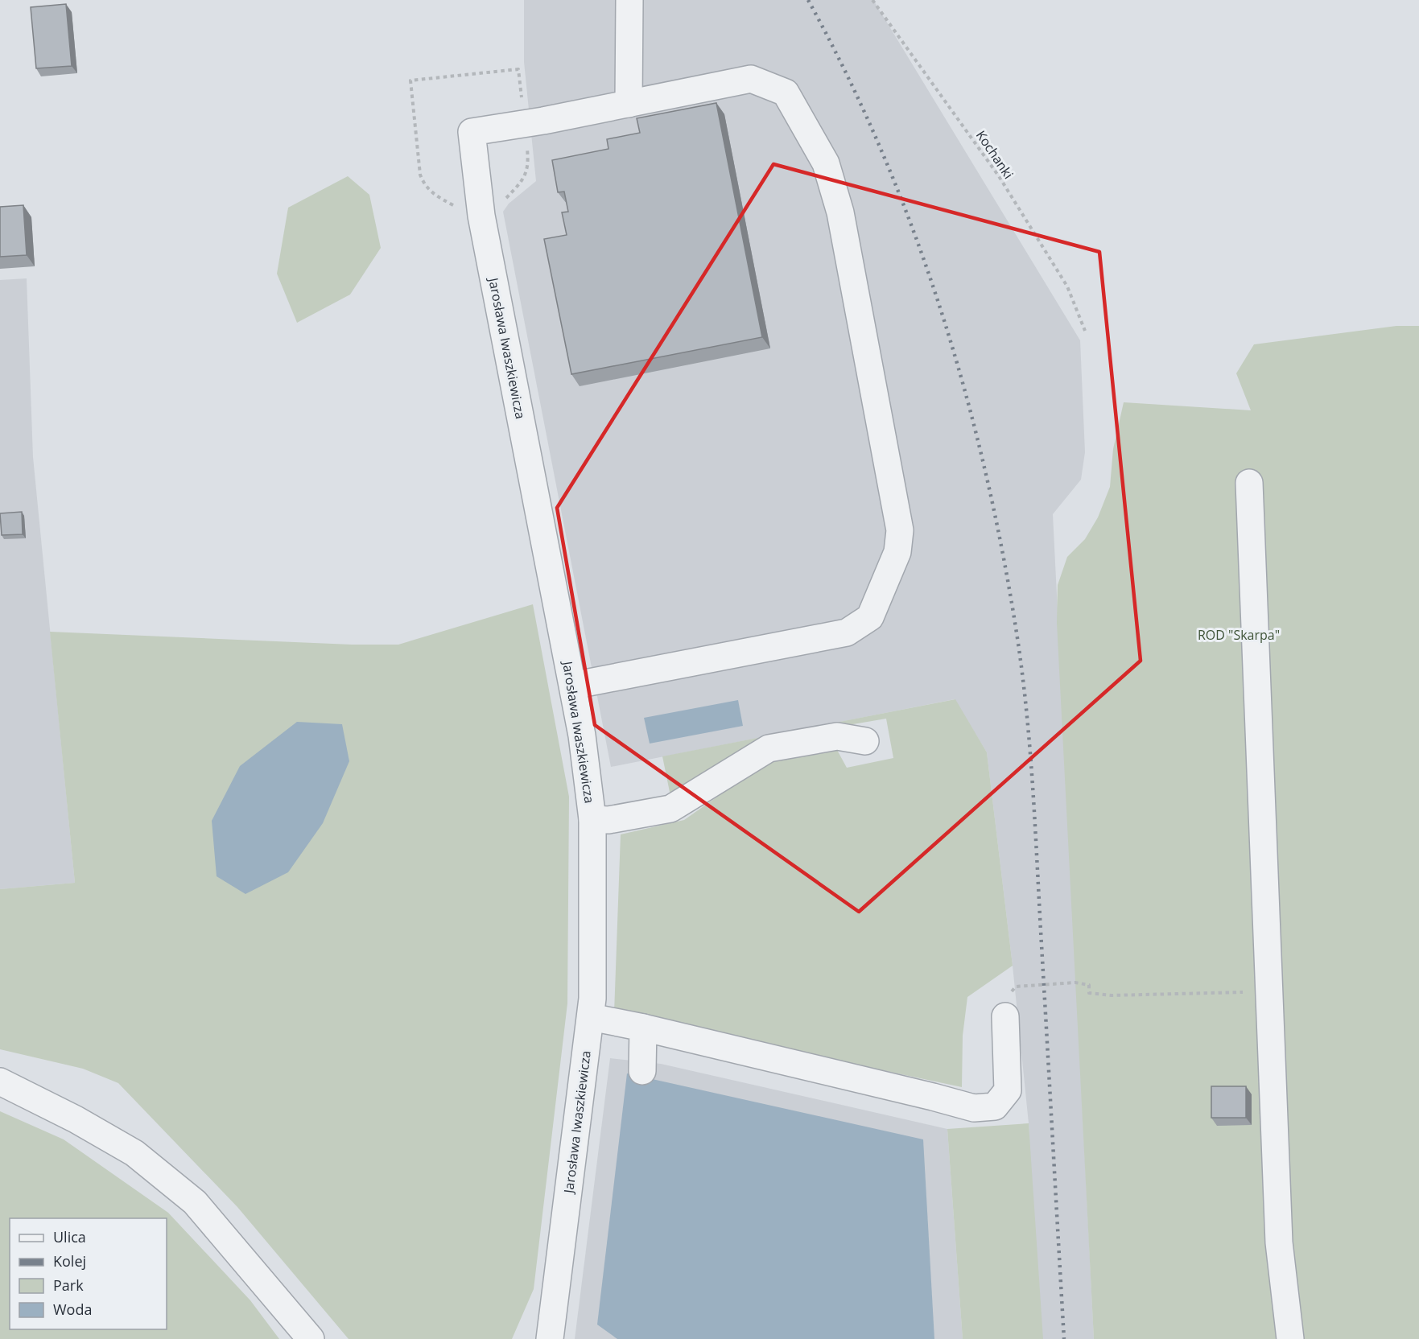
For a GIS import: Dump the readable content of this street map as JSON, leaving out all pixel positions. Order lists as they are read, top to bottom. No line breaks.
{"streets":{"street":["Jarosława Iwaszkiewicza"],"path":["Kochanki"]},"parks":["ROD \"Skarpa\""],"legend":["Ulica","Kolej","Park","Woda"]}
